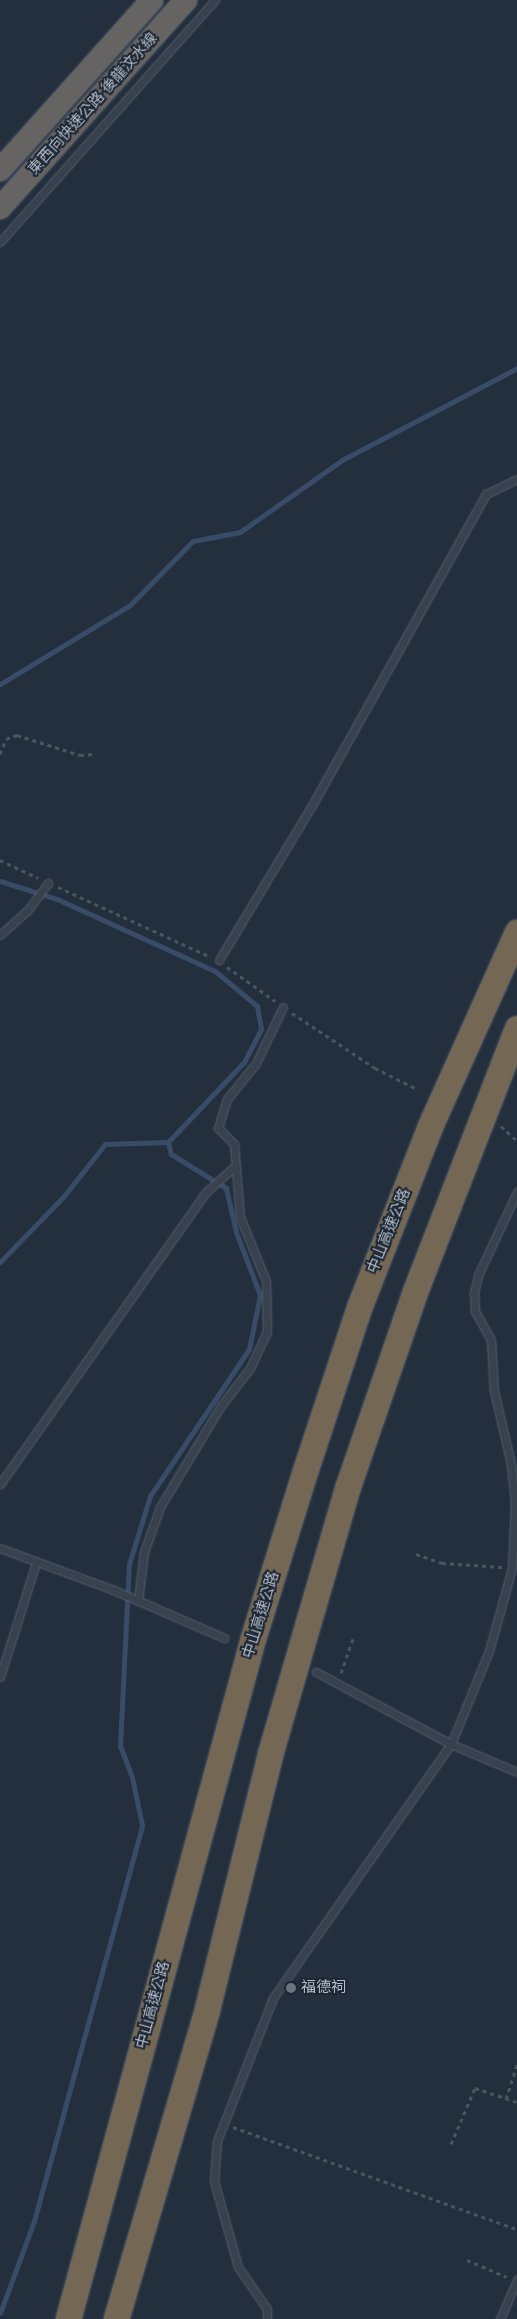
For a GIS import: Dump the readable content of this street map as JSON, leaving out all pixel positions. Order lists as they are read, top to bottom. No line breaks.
{"streets":{"highway":["東西向快速公路 後龍汶水線","中山高速公路"]},"places":["福德祠"]}
